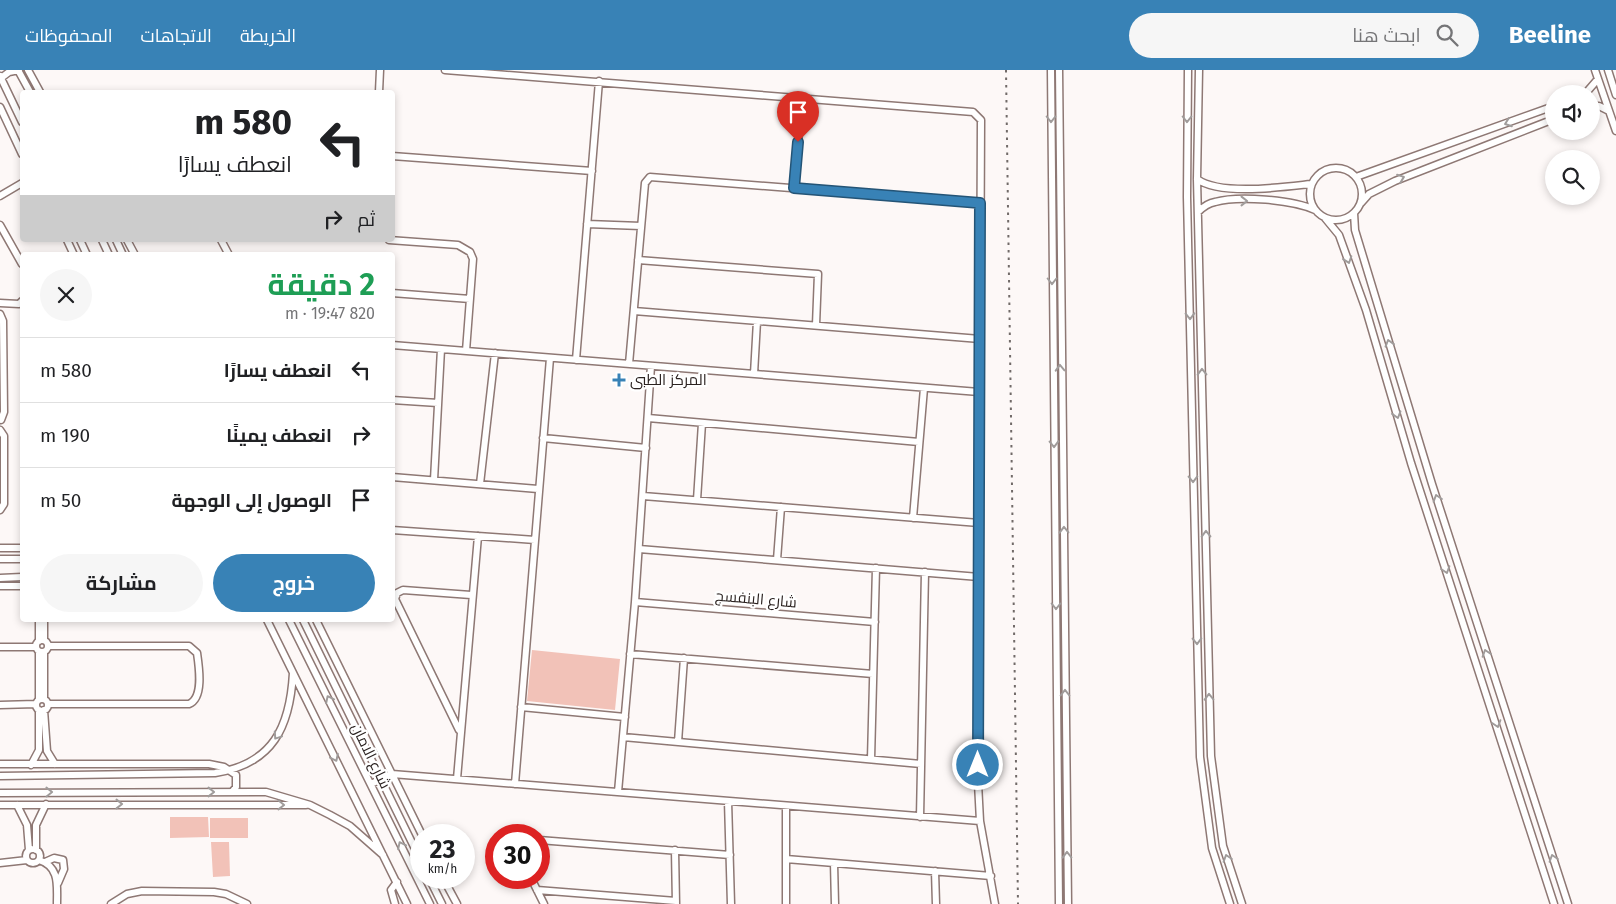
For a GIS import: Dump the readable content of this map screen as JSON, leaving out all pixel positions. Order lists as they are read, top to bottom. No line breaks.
{"streets":{"street":["شارع البنفسج","شارع الامان"]},"places":{"health":["المركز الطبى"]},"page":{"header":"Beeline","search":"ابحث هنا","nav":["الخريطة","الاتجاهات","المحفوظات"],"turn":["580 m","انعطف يسارًا"],"then":"ثم","heading":["2 دقيقة","820 m · 19:47"],"list":[{"name":"انعطف يسارًا","value":"580 m"},{"name":"انعطف يمينًا","value":"190 m"},{"name":"الوصول إلى الوجهة","value":"50 m"}],"buttons":["خروج","مشاركة"],"speed":"23 km/h","limit":"30"}}
